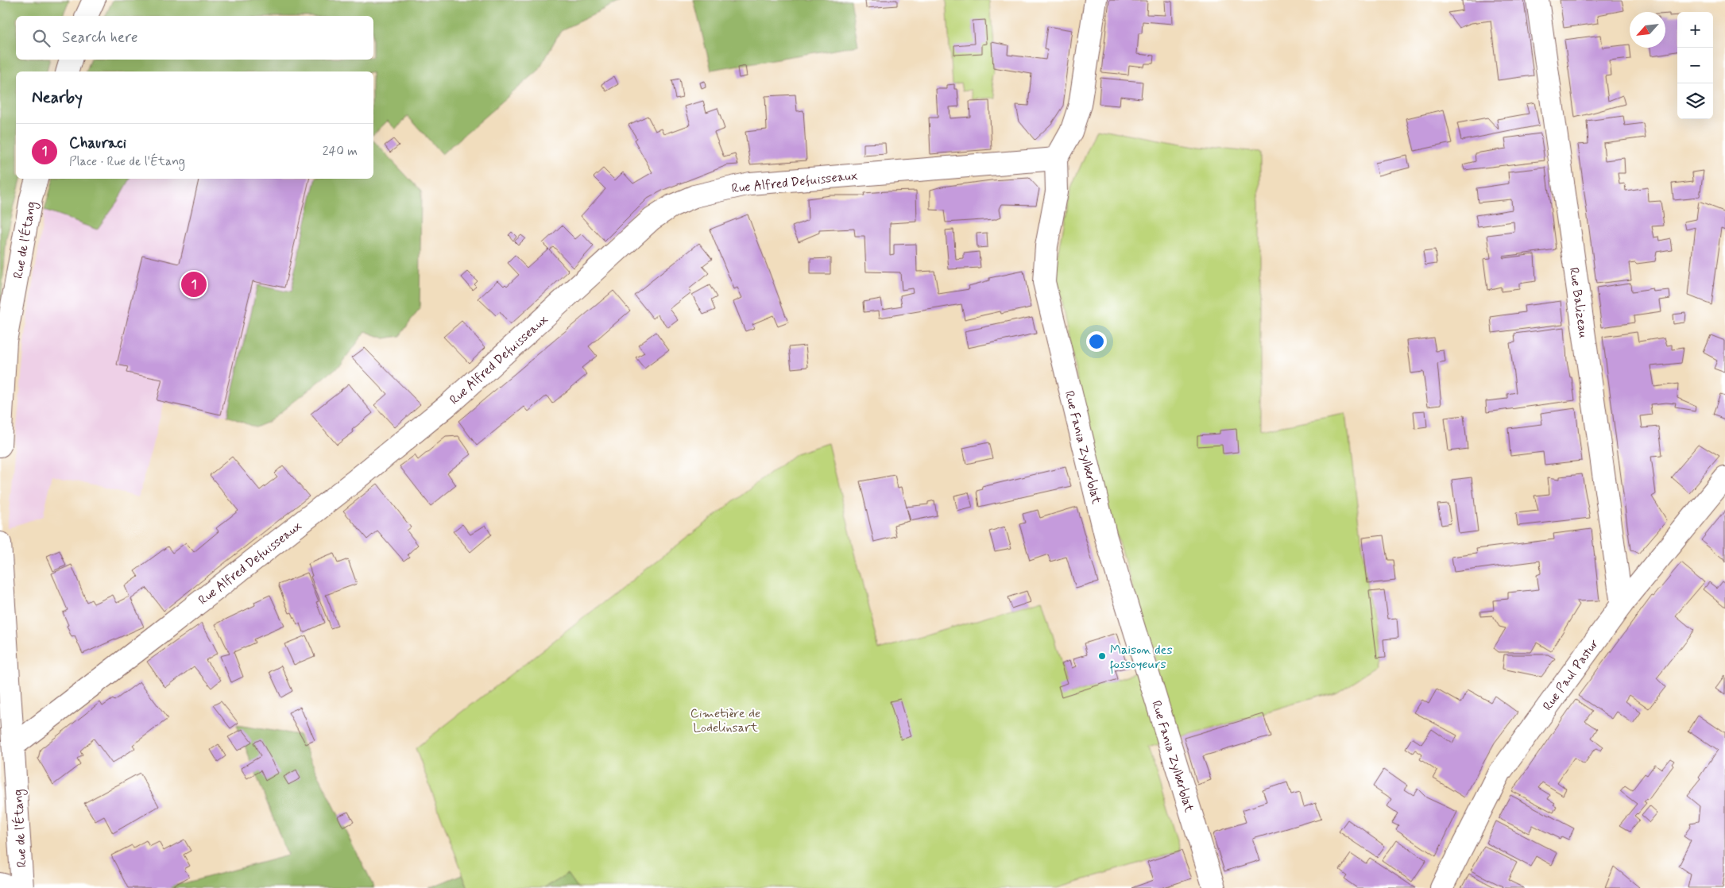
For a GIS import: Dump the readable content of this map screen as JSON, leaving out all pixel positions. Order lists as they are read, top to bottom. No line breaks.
{"streets":{"street":["Rue Alfred Defuisseaux","Rue de l'Étang","Rue Balizeau","Rue Fania Zylberblat","Rue Paul Pastur"]},"crossings":[["Rue Alfred Defuisseaux","Rue de l'Étang"],["Rue Alfred Defuisseaux","Rue Fania Zylberblat"],["Rue Balizeau","Rue Paul Pastur"]],"parks":["Cimetière de Lodelinsart"],"places":["Maison des fossoyeurs"],"north":"bottom left","page":{"map_buttons":["+","−"],"search":"Search here","heading":"Nearby","list":[{"mark":"1","name":"Chauraci","note":"Place · Rue de l'Étang","value":"240 m"}],"pins":"1"}}
